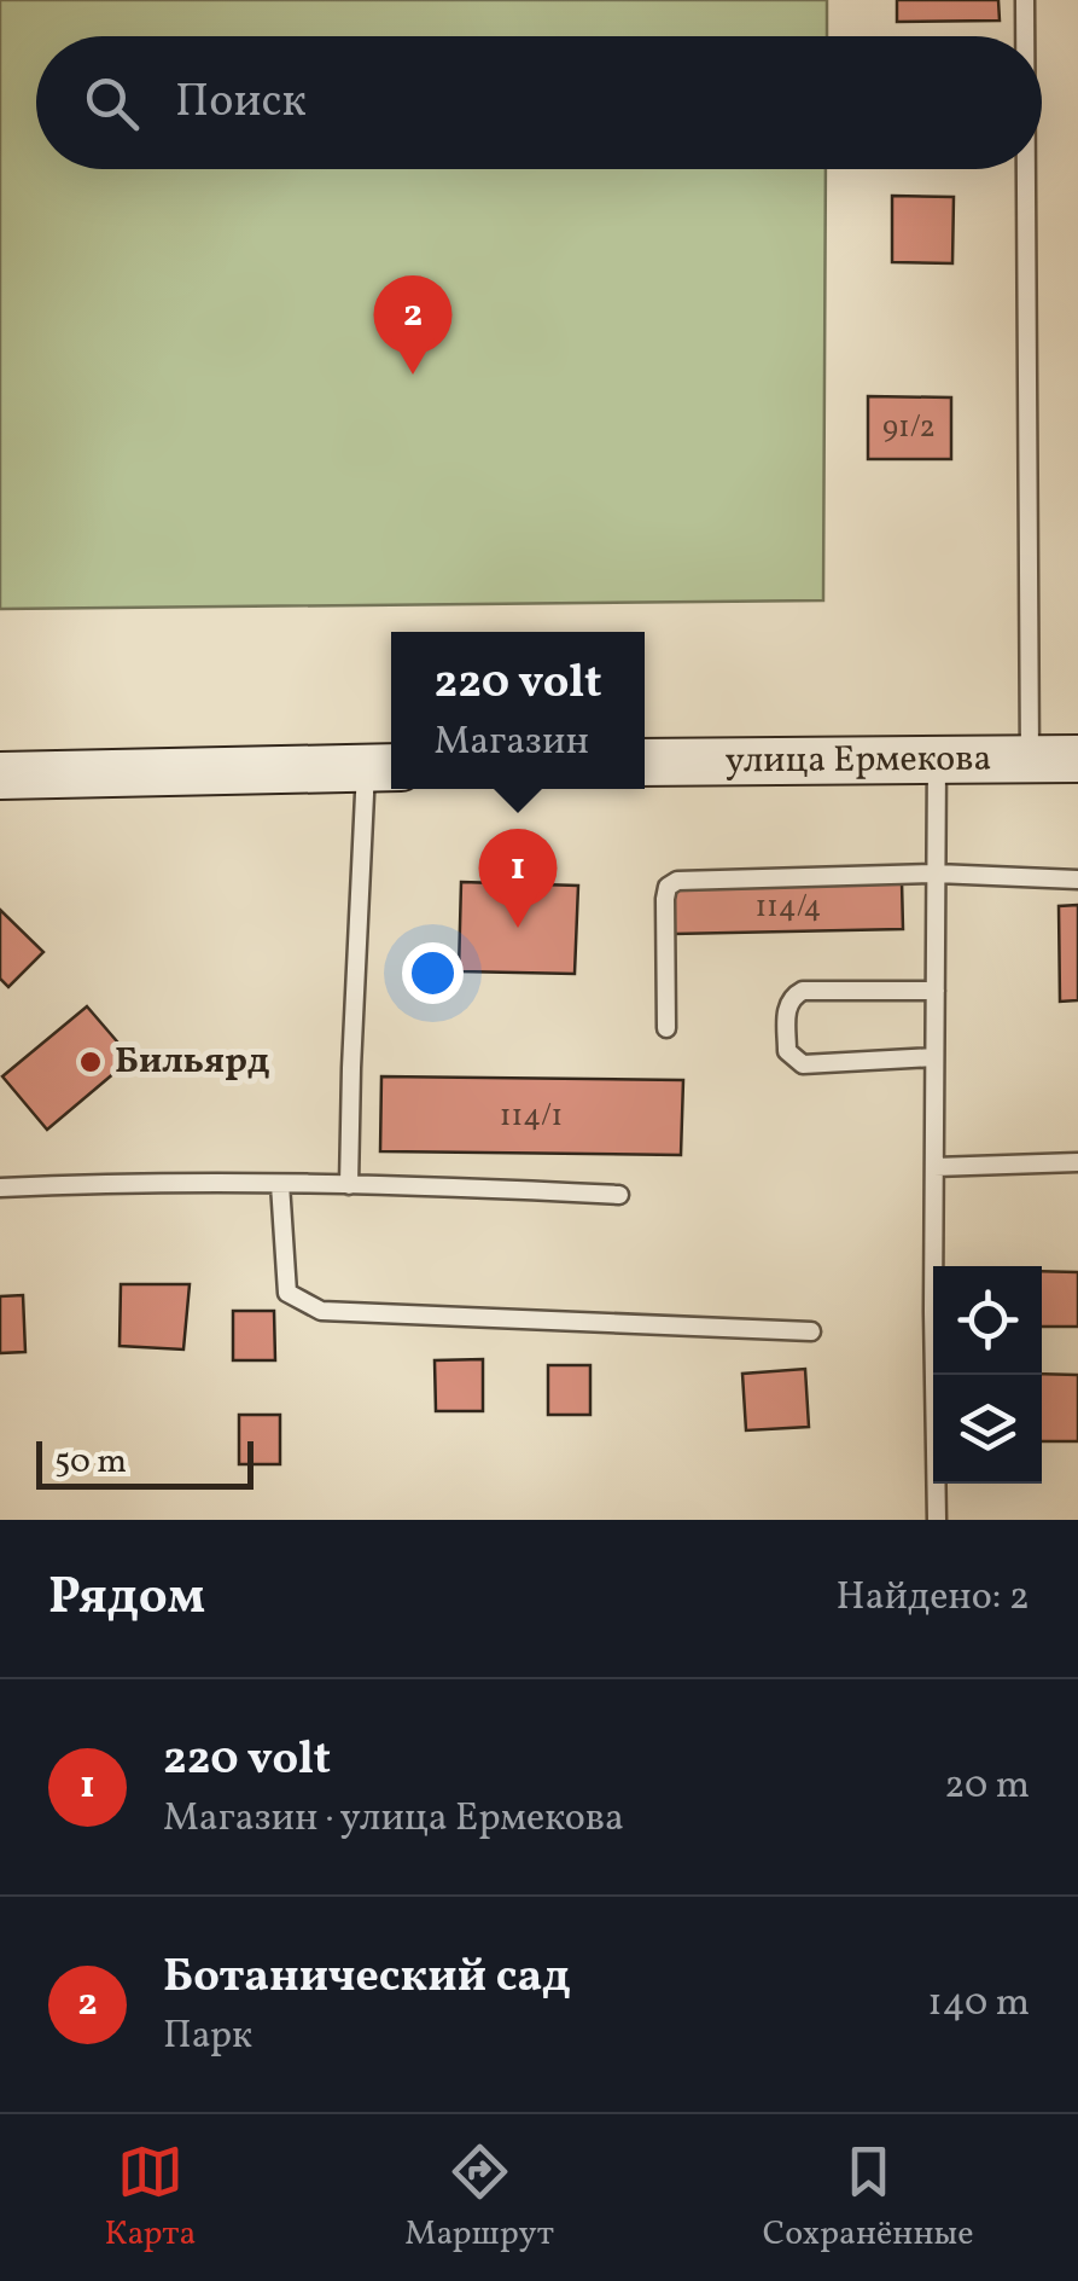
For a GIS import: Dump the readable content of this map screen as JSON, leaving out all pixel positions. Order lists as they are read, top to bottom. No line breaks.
{"streets":{"main road":["улица Ермекова"]},"places":["Бильярд"],"house_numbers":["91/2","114/4","114/1"],"scale_bar":"50 m","page":{"search":"Поиск","pins":["2","1"],"popup":["220 volt","Магазин"],"scale":"50 m","heading":["Рядом","Найдено: 2"],"list":[{"mark":"1","name":"220 volt","note":"Магазин · улица Ермекова","value":"20 m"},{"mark":"2","name":"Ботанический сад","note":"Парк","value":"140 m"}],"nav":["Карта","Маршрут","Сохранённые"]}}
